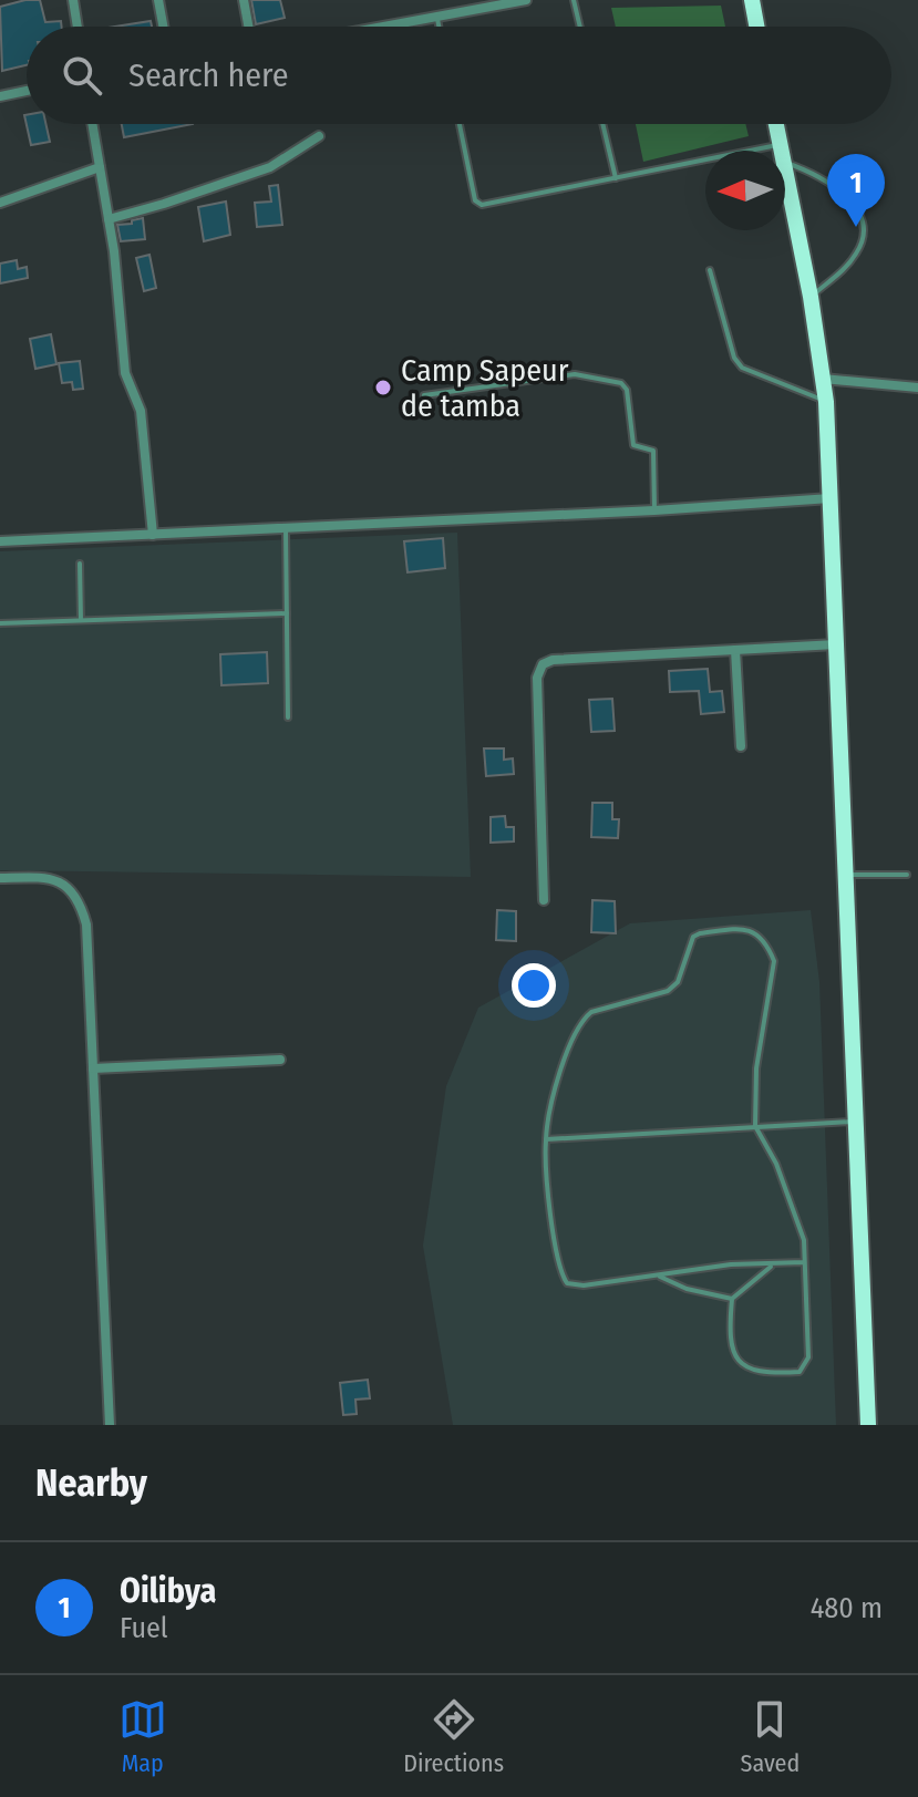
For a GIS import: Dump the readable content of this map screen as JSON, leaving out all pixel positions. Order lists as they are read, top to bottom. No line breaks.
{"places":["Camp Sapeur de tamba"],"north":"left","page":{"search":"Search here","pins":"1","heading":"Nearby","list":[{"mark":"1","name":"Oilibya","note":"Fuel","value":"480 m"}],"nav":["Map","Directions","Saved"]}}
